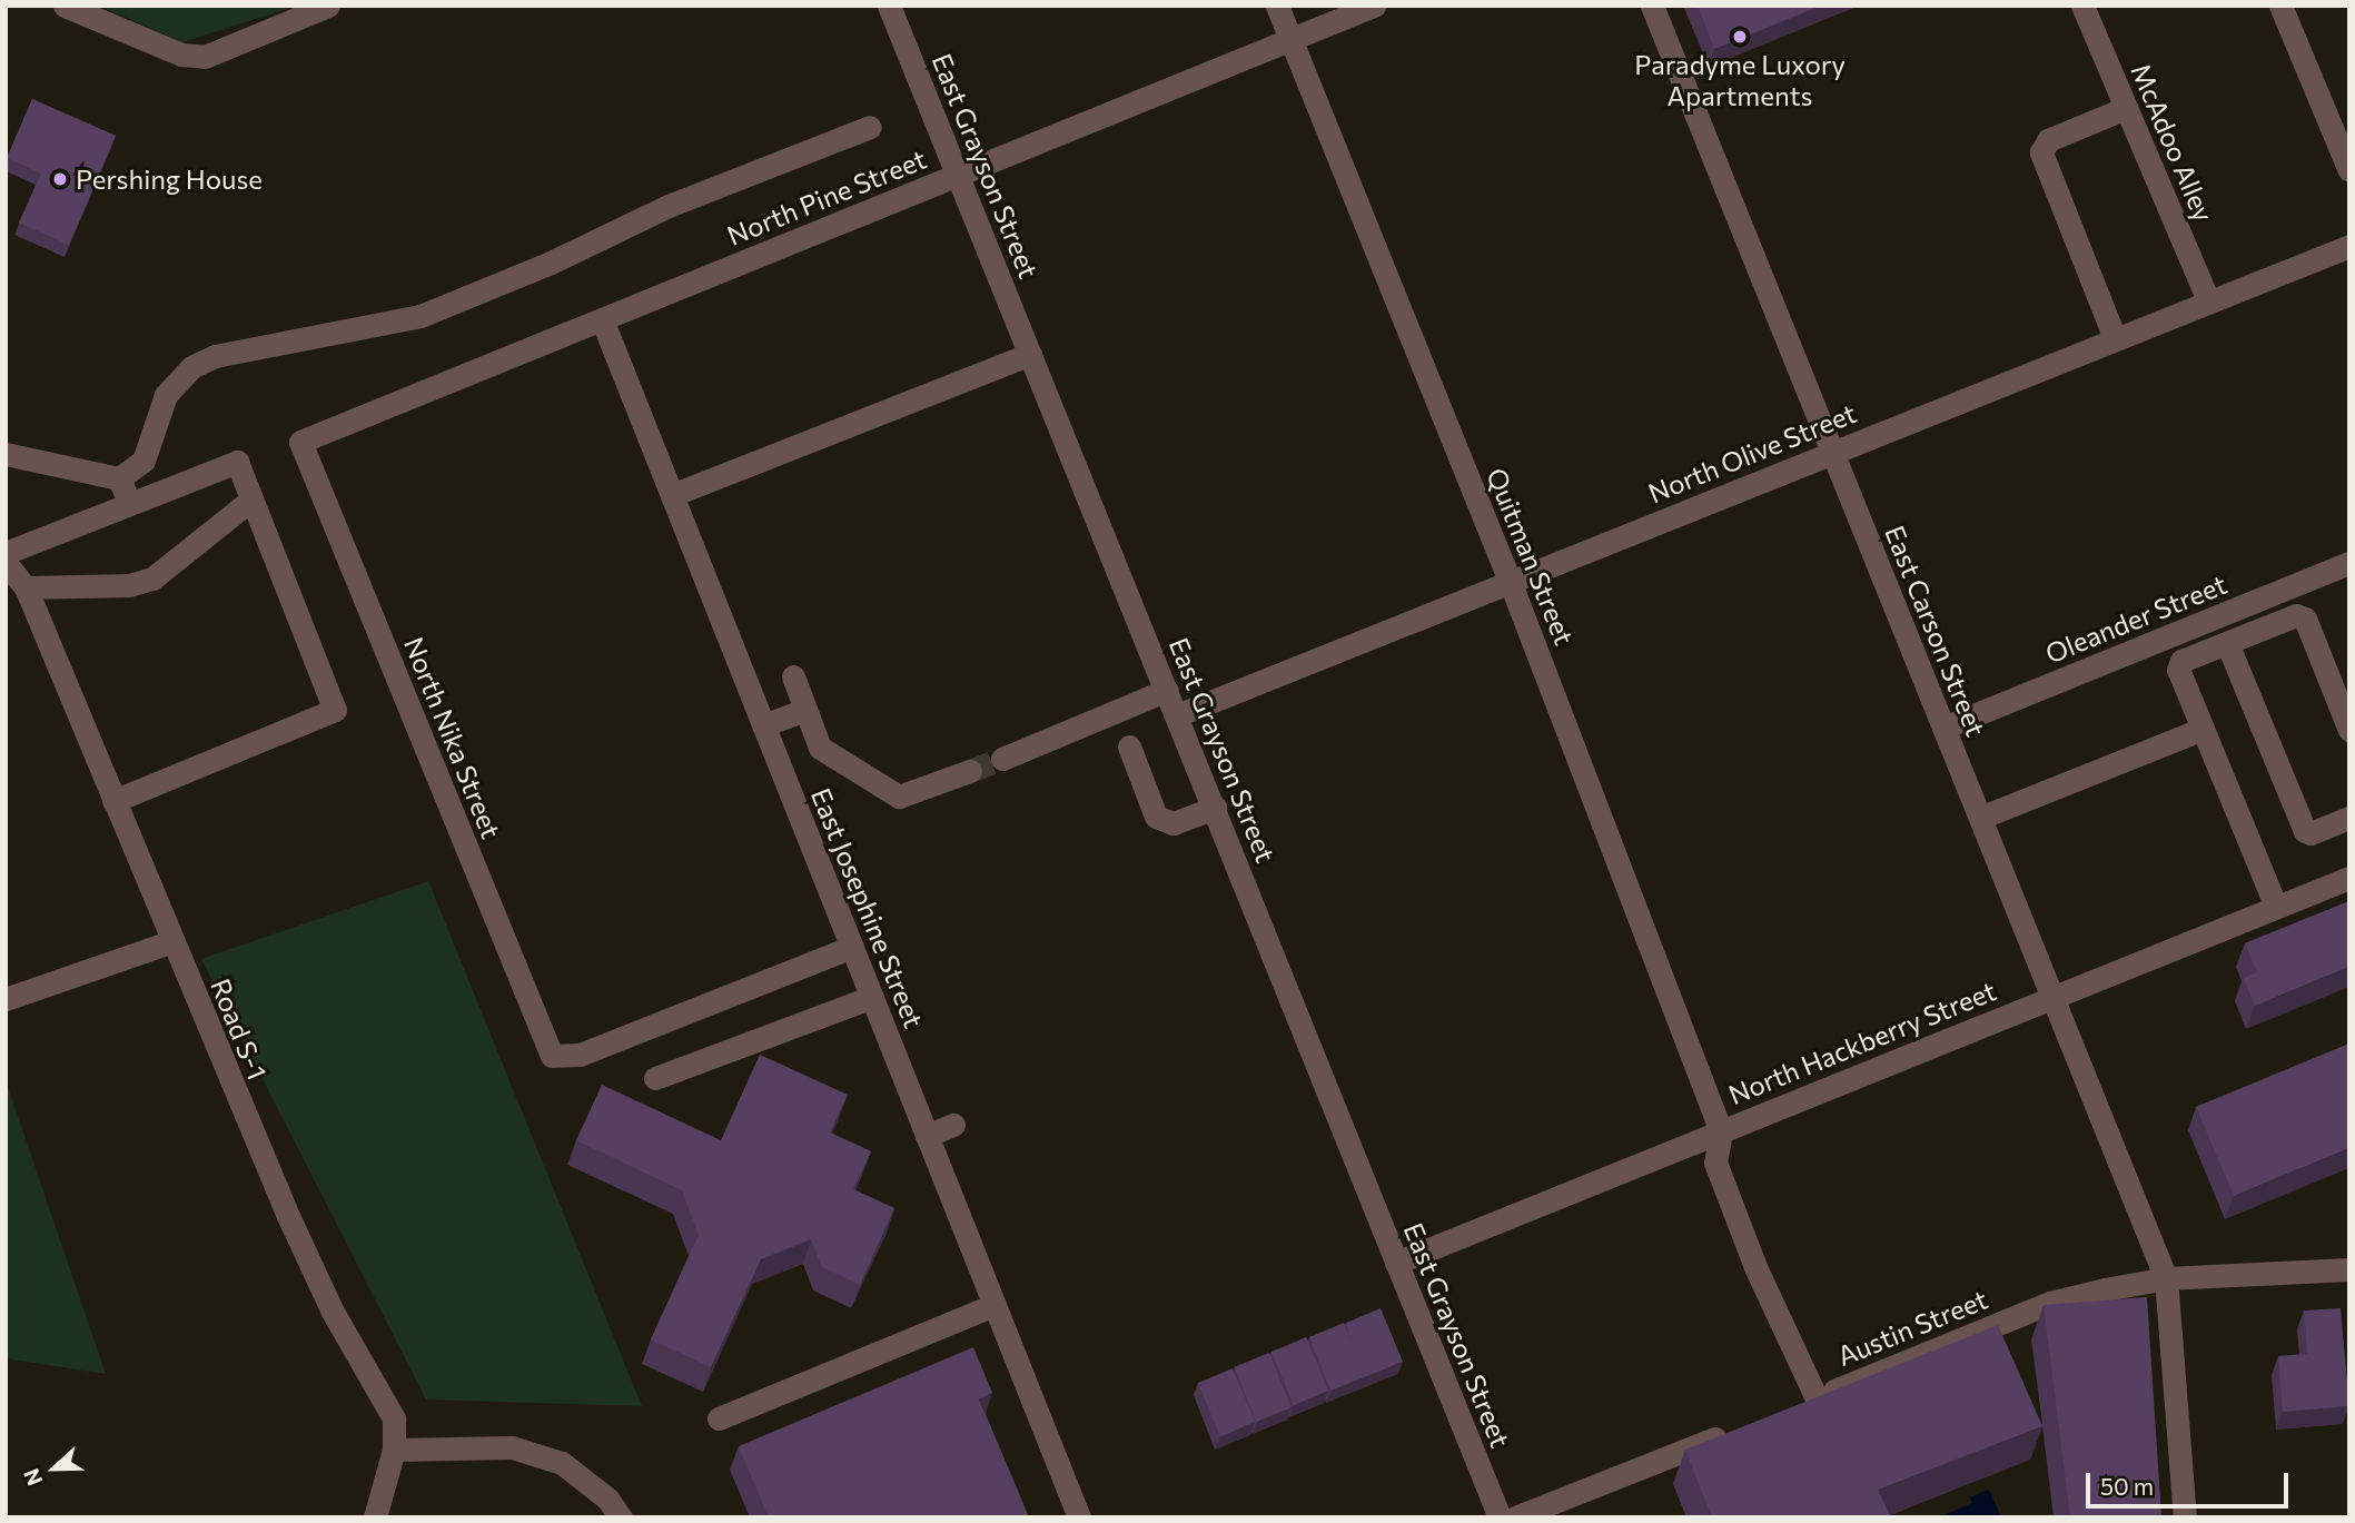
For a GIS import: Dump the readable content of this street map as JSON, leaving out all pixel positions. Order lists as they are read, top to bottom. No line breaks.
{"streets":{"street":["McAdoo Alley","East Grayson Street","North Pine Street","North Olive Street","Quitman Street","Oleander Street","East Carson Street","North Nika Street","East Josephine Street","Road S-1","North Hackberry Street","Austin Street"]},"crossings":[["McAdoo Alley","North Olive Street"],["East Grayson Street","North Pine Street"],["East Grayson Street","North Olive Street"],["East Grayson Street","North Hackberry Street"],["North Pine Street","Quitman Street"],["North Pine Street","North Nika Street"],["North Pine Street","East Josephine Street"],["North Olive Street","Quitman Street"],["North Olive Street","East Carson Street"],["Quitman Street","North Hackberry Street"],["Oleander Street","East Carson Street"],["East Carson Street","North Hackberry Street"],["East Carson Street","Austin Street"],["North Nika Street","East Josephine Street"]],"places":["Paradyme Luxory Apartments","Pershing House"],"scale_bar":"50 m","north":"left"}
